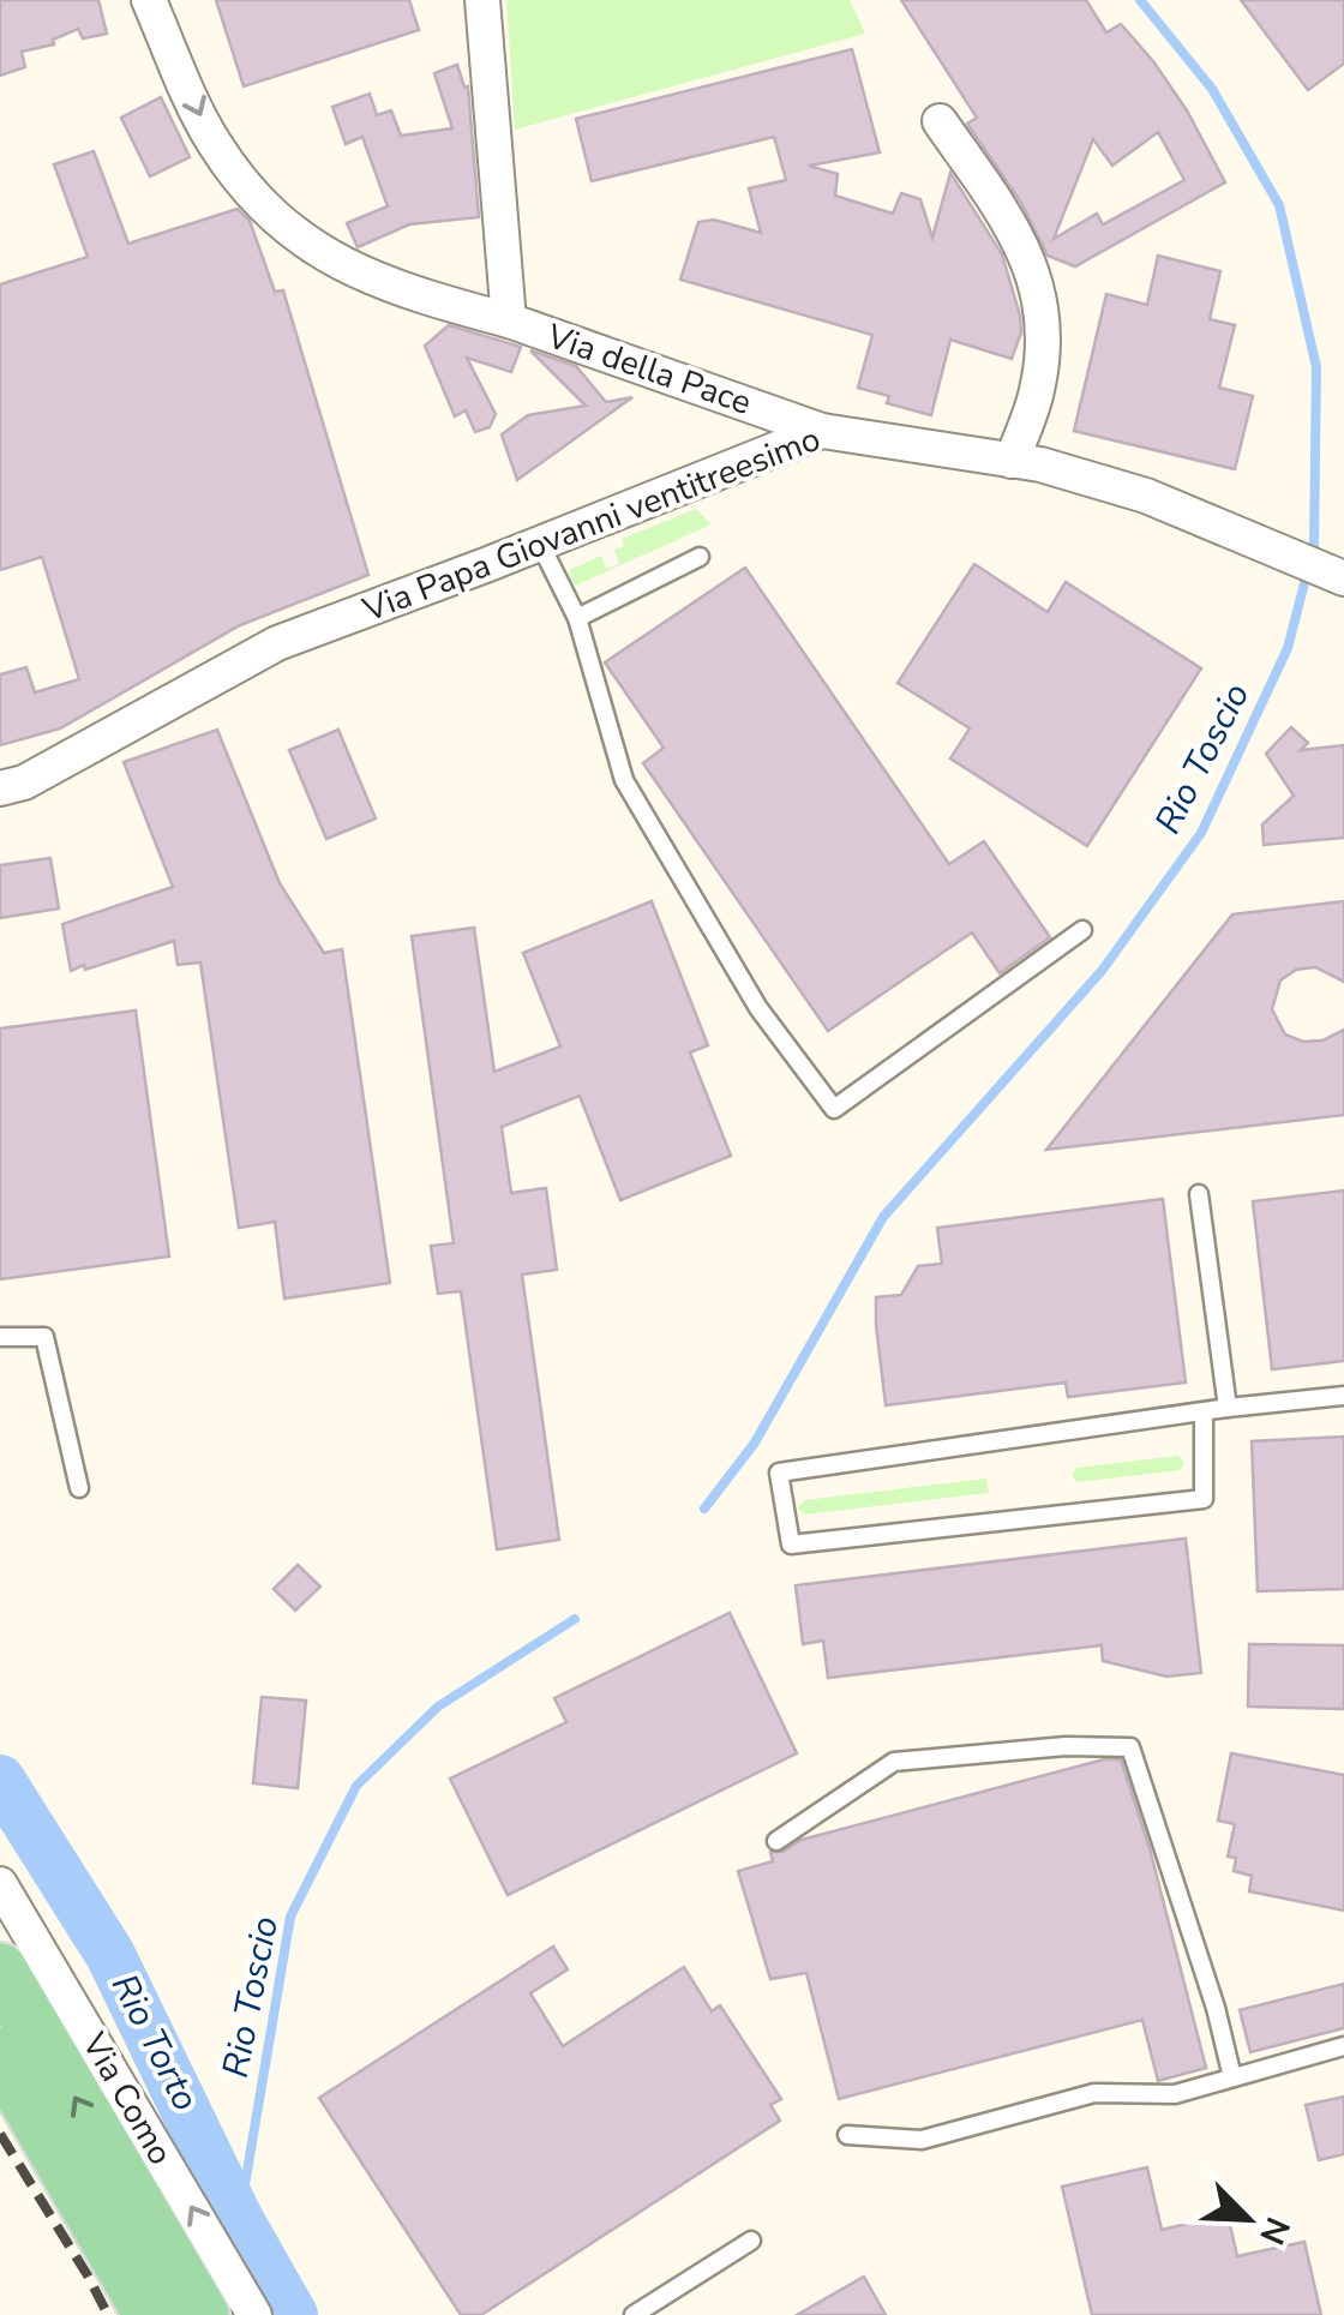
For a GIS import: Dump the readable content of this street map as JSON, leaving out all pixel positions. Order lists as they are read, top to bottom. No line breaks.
{"streets":{"street":["Via della Pace","Via Papa Giovanni ventitreesimo","Via Como"]},"crossings":[["Via della Pace","Via Papa Giovanni ventitreesimo"]],"one_way":["Via Como"],"water":["Rio Toscio","Rio Torto"],"north":"bottom right"}
